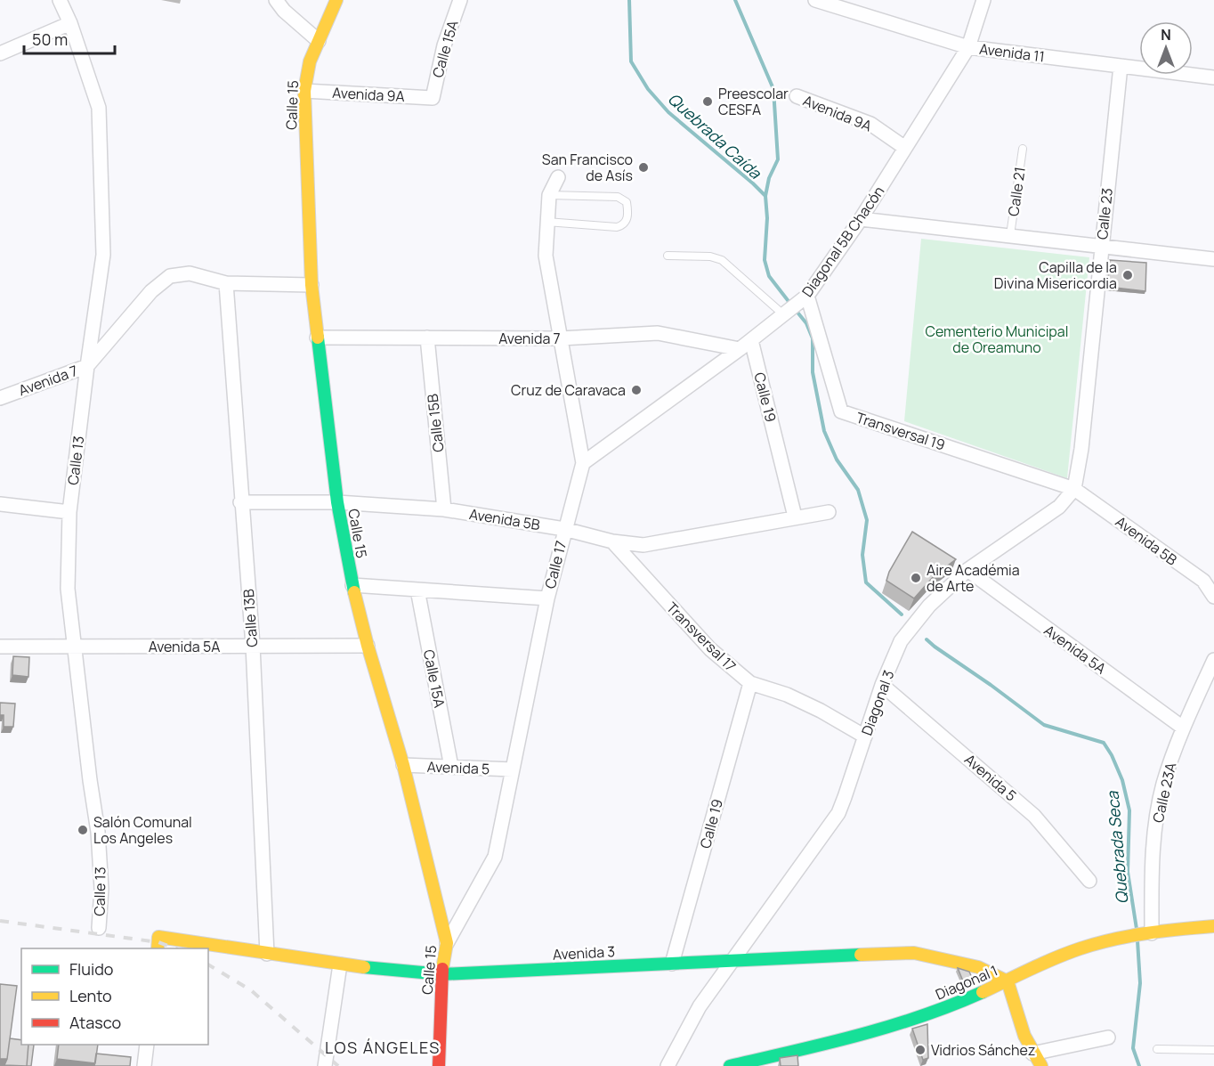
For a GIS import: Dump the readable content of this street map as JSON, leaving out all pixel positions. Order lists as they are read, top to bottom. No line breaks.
{"streets":{"street":["Calle 15A","Avenida 11","Avenida 9A","Calle 15","Calle 23","Diagonal 5B Chacón","Avenida 7","Calle 19","Calle 15B","Transversal 19","Calle 13","Avenida 5B","Calle 17","Calle 13B","Transversal 17","Avenida 5A","Diagonal 3","Avenida 5","Calle 23A","Avenida 3","Diagonal 1"],"lane":["Calle 21"]},"crossings":[["Calle 15A","Avenida 9A"],["Calle 15A","Avenida 5"],["Avenida 11","Calle 23"],["Avenida 11","Diagonal 5B Chacón"],["Avenida 9A","Calle 15"],["Avenida 9A","Diagonal 5B Chacón"],["Calle 15","Avenida 7"],["Calle 15","Avenida 5B"],["Calle 15","Calle 17"],["Calle 15","Avenida 5A"],["Calle 15","Avenida 5"],["Calle 15","Avenida 3"],["Calle 23","Transversal 19"],["Calle 23","Avenida 5B"],["Calle 23","Diagonal 3"],["Diagonal 5B Chacón","Avenida 7"],["Diagonal 5B Chacón","Calle 19"],["Diagonal 5B Chacón","Transversal 19"],["Diagonal 5B Chacón","Calle 17"],["Avenida 7","Calle 15B"],["Avenida 7","Calle 13"],["Avenida 7","Calle 17"],["Avenida 7","Calle 13B"],["Calle 19","Avenida 5B"],["Calle 19","Transversal 17"],["Calle 19","Avenida 3"],["Calle 15B","Avenida 5B"],["Transversal 19","Avenida 5B"],["Transversal 19","Diagonal 3"],["Calle 13","Avenida 5A"],["Avenida 5B","Calle 17"],["Avenida 5B","Calle 13B"],["Avenida 5B","Transversal 17"],["Avenida 5B","Diagonal 3"],["Calle 17","Avenida 5"],["Calle 13B","Avenida 5A"],["Calle 13B","Avenida 3"],["Transversal 17","Diagonal 3"],["Avenida 5A","Diagonal 3"],["Avenida 5A","Calle 23A"],["Diagonal 3","Avenida 5"],["Diagonal 3","Avenida 3"],["Calle 23A","Diagonal 1"],["Avenida 3","Diagonal 1"]],"districts":["LOS ÁNGELES"],"water":["Quebrada Caída","Quebrada Seca"],"parks":["Cementerio Municipal de Oreamuno"],"places":["Preescolar CESFA","San Francisco de Asís","Capilla de la Divina Misericordia","Cruz de Caravaca","Aire Académia de Arte","Salón Comunal Los Angeles","Vidrios Sánchez"],"legend":["Fluido","Lento","Atasco"],"scale_bar":"50 m","north":"top"}
